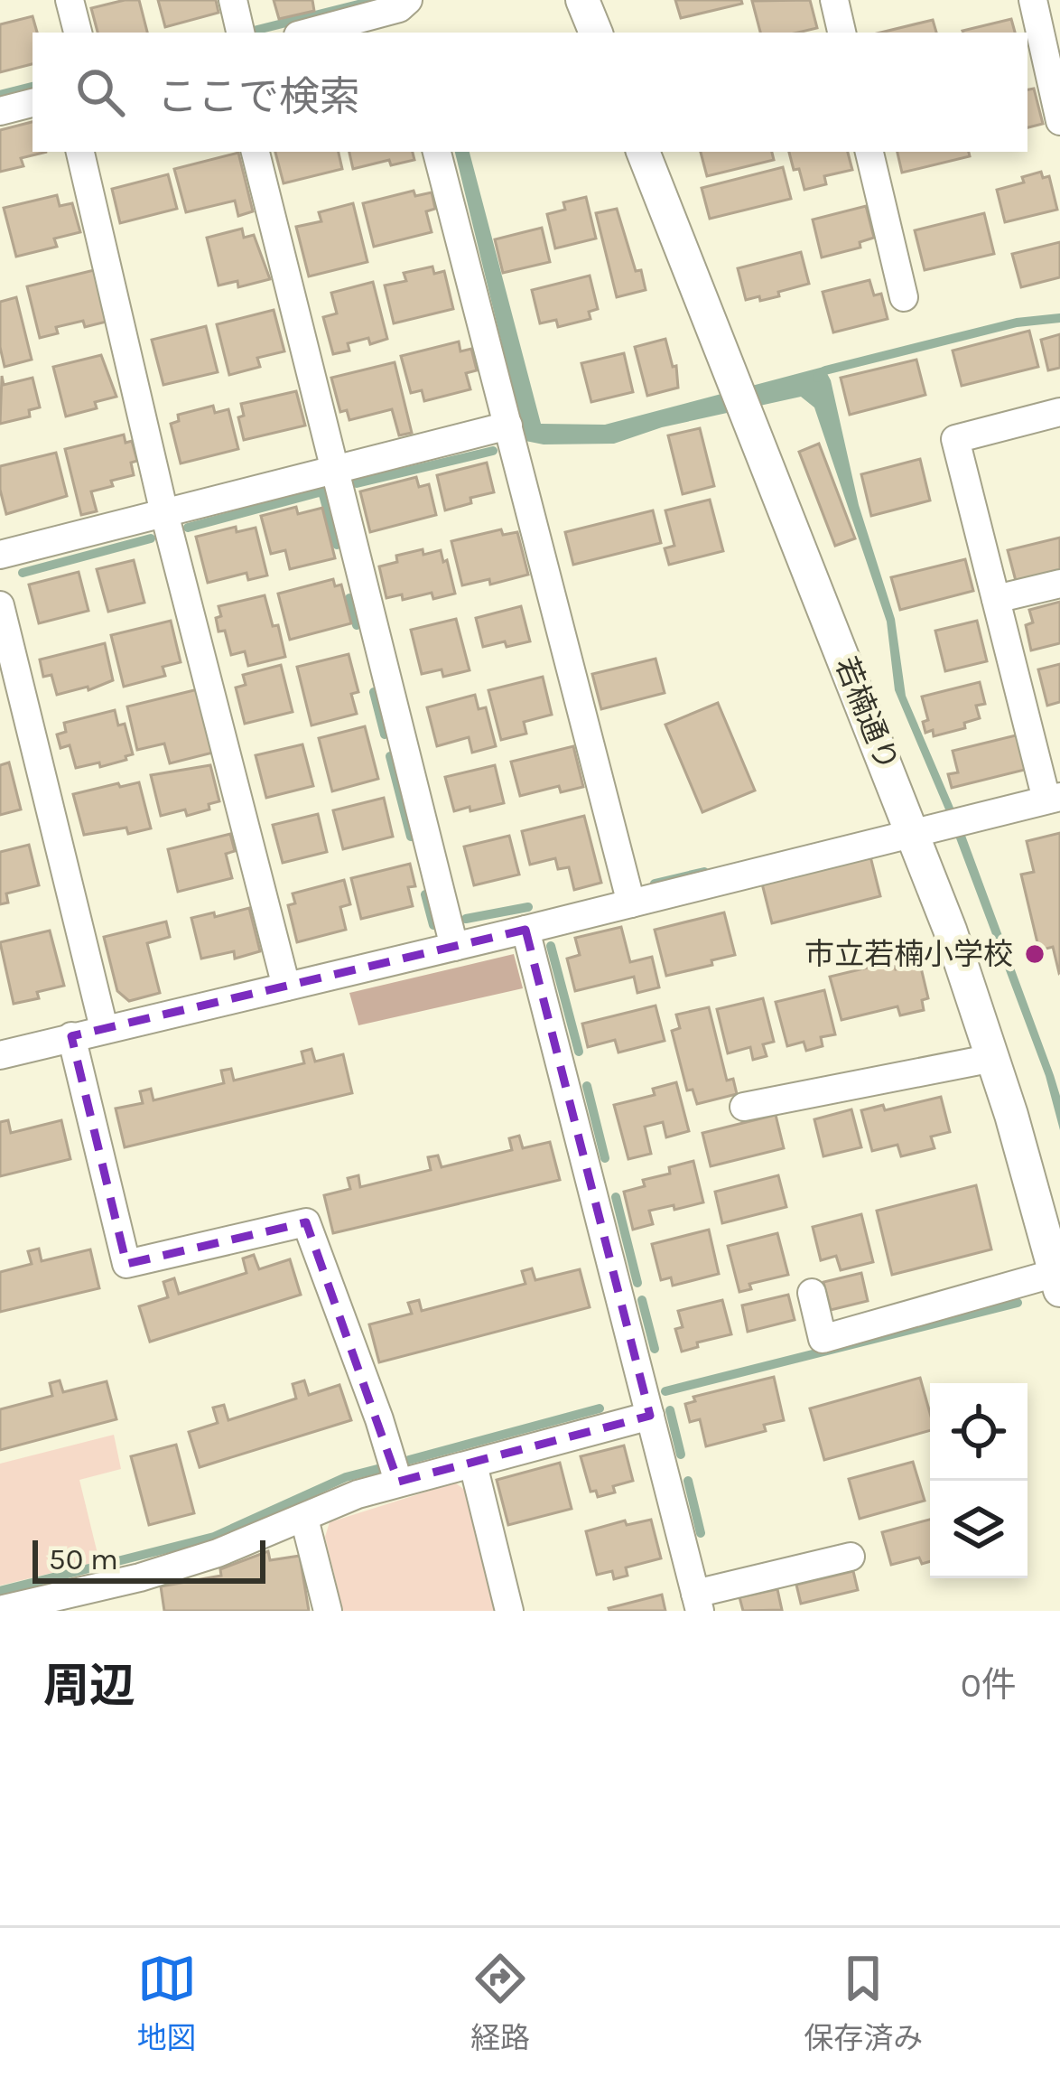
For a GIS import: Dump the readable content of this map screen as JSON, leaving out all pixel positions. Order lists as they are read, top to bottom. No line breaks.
{"streets":{"street":["若楠通り"]},"places":["市立若楠小学校"],"scale_bar":"50 m","page":{"search":"ここで検索","scale":"50 m","heading":["周辺","0件"],"nav":["地図","経路","保存済み"]}}
